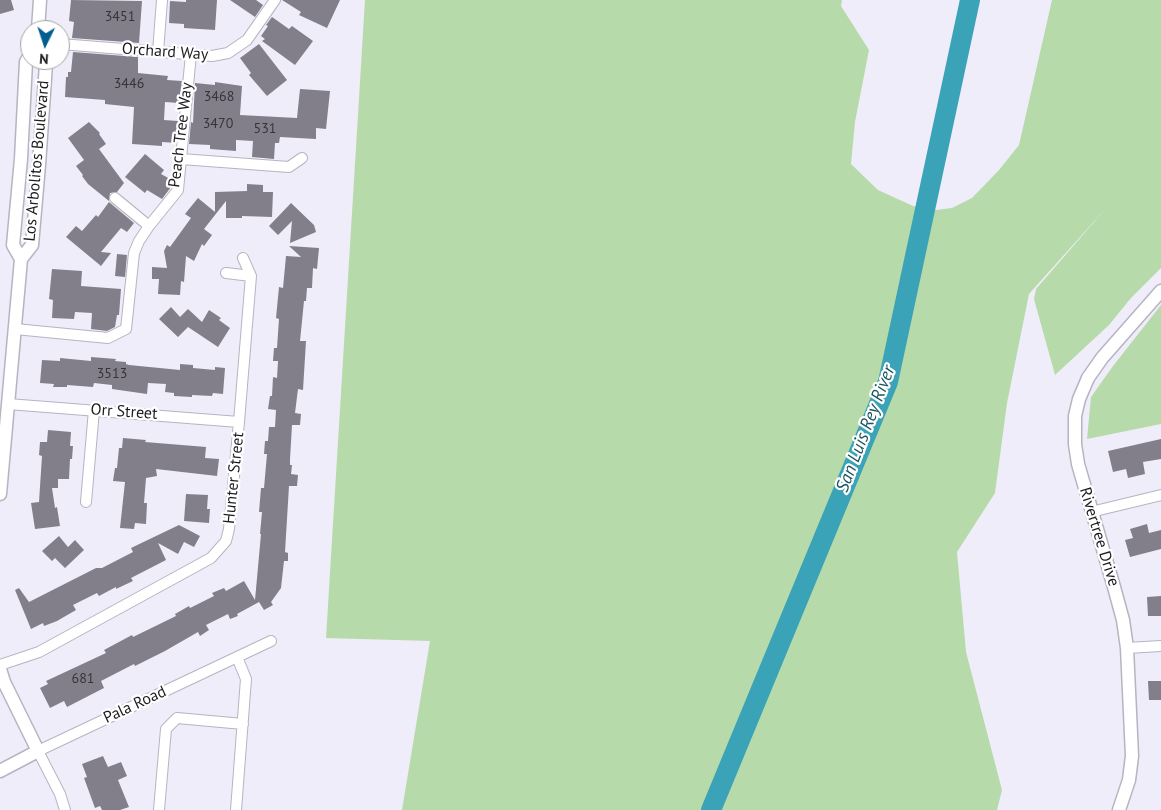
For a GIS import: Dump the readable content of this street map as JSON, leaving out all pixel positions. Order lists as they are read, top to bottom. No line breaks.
{"streets":{"street":["Orchard Way","Peach Tree Way","Los Arbolitos Boulevard","Orr Street","Hunter Street","Rivertree Drive","Pala Road"]},"crossings":[["Orchard Way","Peach Tree Way"],["Peach Tree Way","Los Arbolitos Boulevard"],["Los Arbolitos Boulevard","Orr Street"],["Orr Street","Hunter Street"]],"water":["San Luis Rey River"],"house_numbers":["3451","3446","3468","3470","531","3513","681"],"north":"bottom"}
